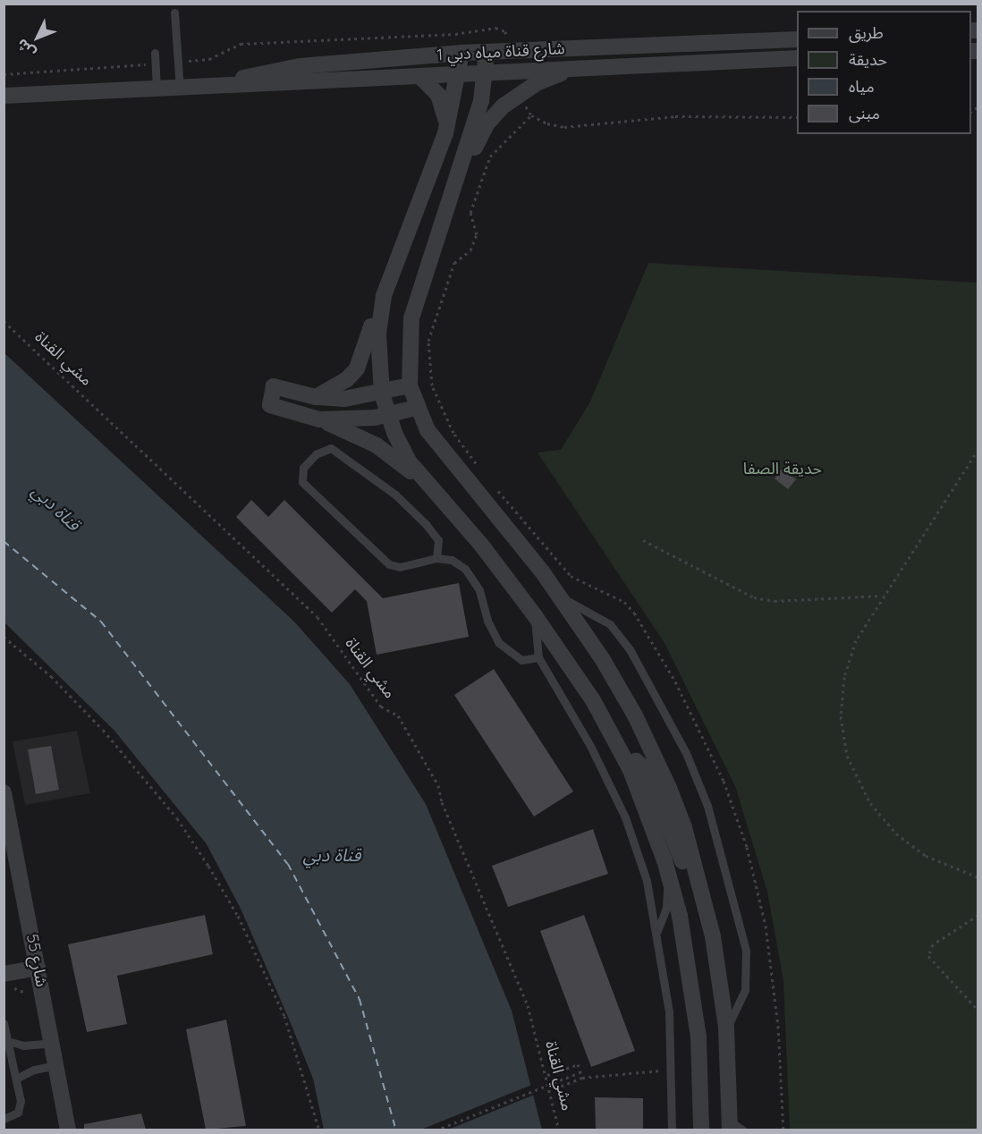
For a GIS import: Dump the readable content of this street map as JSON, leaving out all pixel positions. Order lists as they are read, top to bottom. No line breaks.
{"streets":{"street":["شارع قناة مياه دبي 1","شارع 55"],"path":["مشي القناة"]},"water":["قناة دبي"],"parks":["حديقة الصفا"],"legend":["طريق","حديقة","مياه","مبنى"],"north":"bottom left"}
